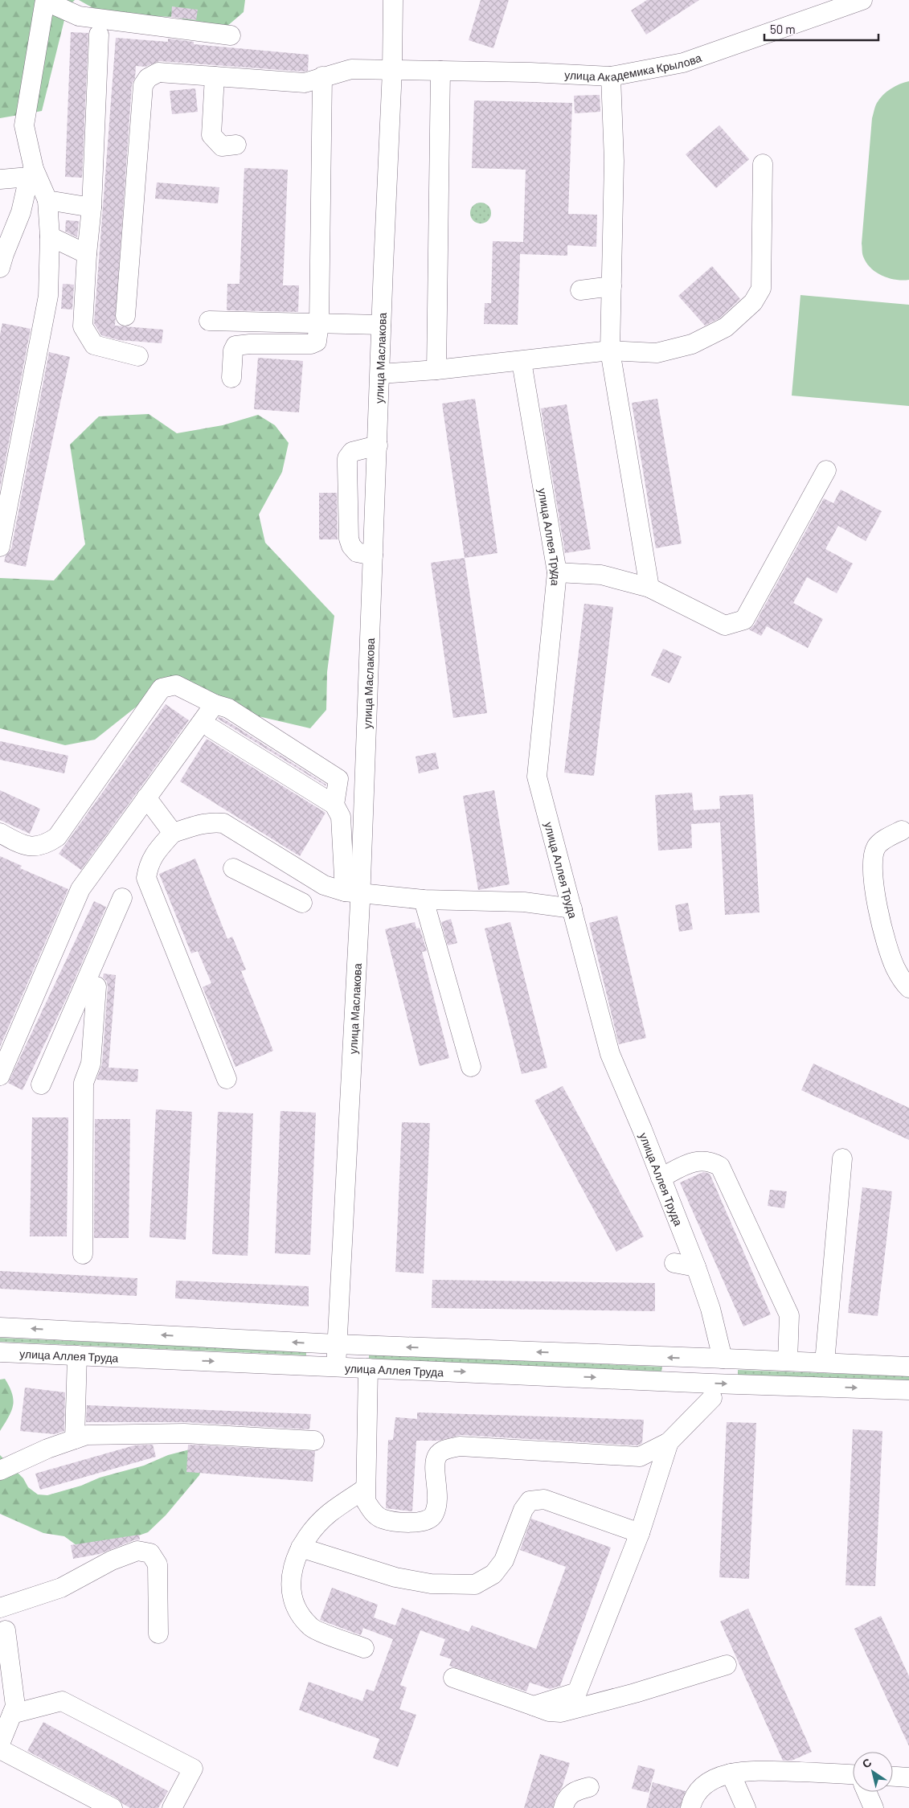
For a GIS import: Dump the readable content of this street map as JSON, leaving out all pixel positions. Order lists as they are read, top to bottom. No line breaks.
{"streets":{"street":["улица Академика Крылова","улица Маслакова","улица Аллея Труда"]},"crossings":[["улица Академика Крылова","улица Маслакова"],["улица Маслакова","улица Аллея Труда"]],"scale_bar":"50 m","north":"top left"}
